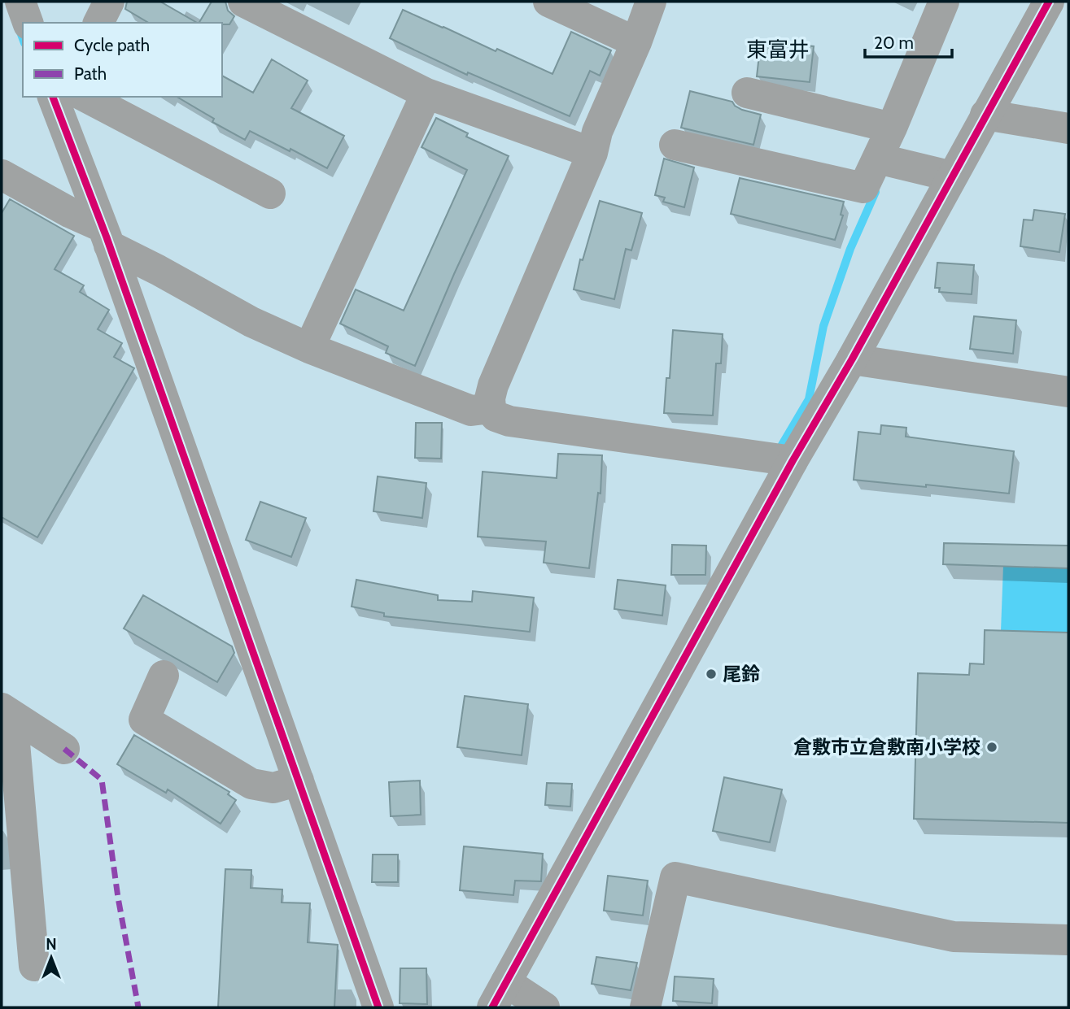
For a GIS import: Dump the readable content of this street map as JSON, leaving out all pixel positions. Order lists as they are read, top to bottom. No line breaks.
{"districts":["東富井"],"places":["尾鈴","倉敷市立倉敷南小学校"],"legend":["Cycle path","Path"],"scale_bar":"20 m","north":"top"}
